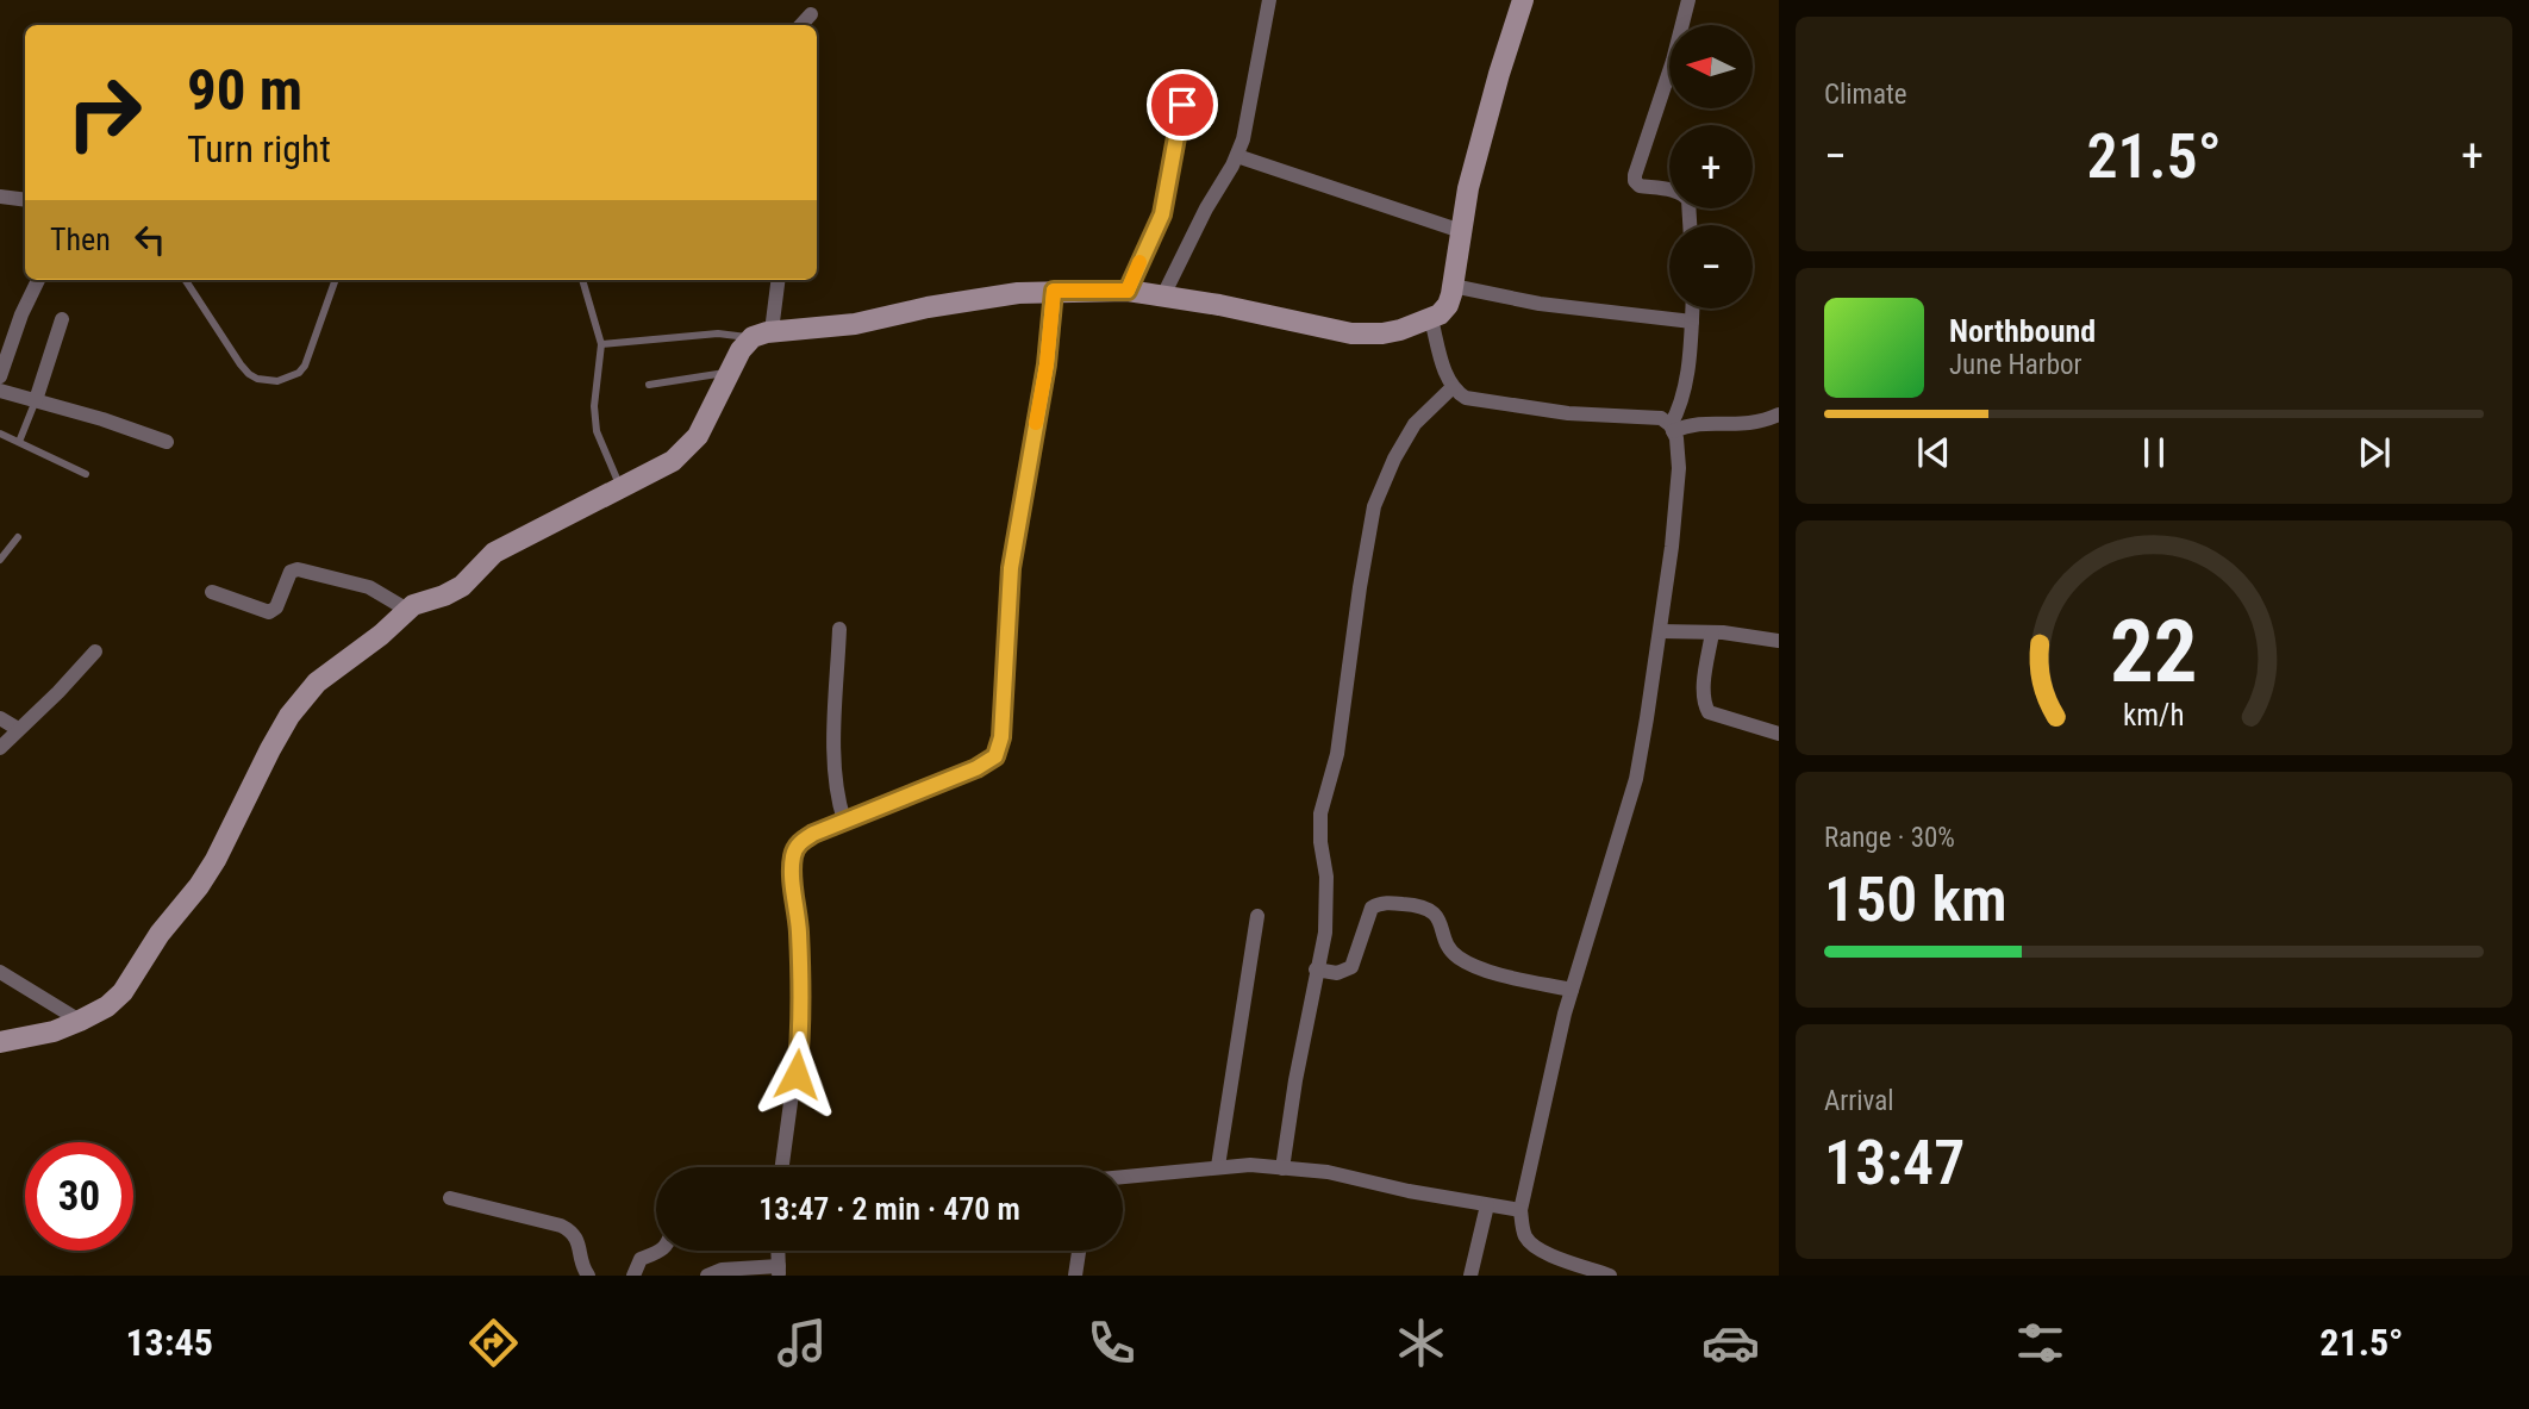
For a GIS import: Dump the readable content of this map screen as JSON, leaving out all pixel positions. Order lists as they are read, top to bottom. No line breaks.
{"north":"left","page":{"tile":["Climate",["Range · 30%","150 km"],["Arrival","13:47"]],"map_buttons":["+","−"],"turn":["90 m","Turn right"],"heat":["−","21.5°","+"],"then":"Then","song":["Northbound","June Harbor"],"limit":"30","trip":"13:47 · 2 min · 470 m","tabs":["13:45","21.5°"],"gauge":["22","km/h"]}}
